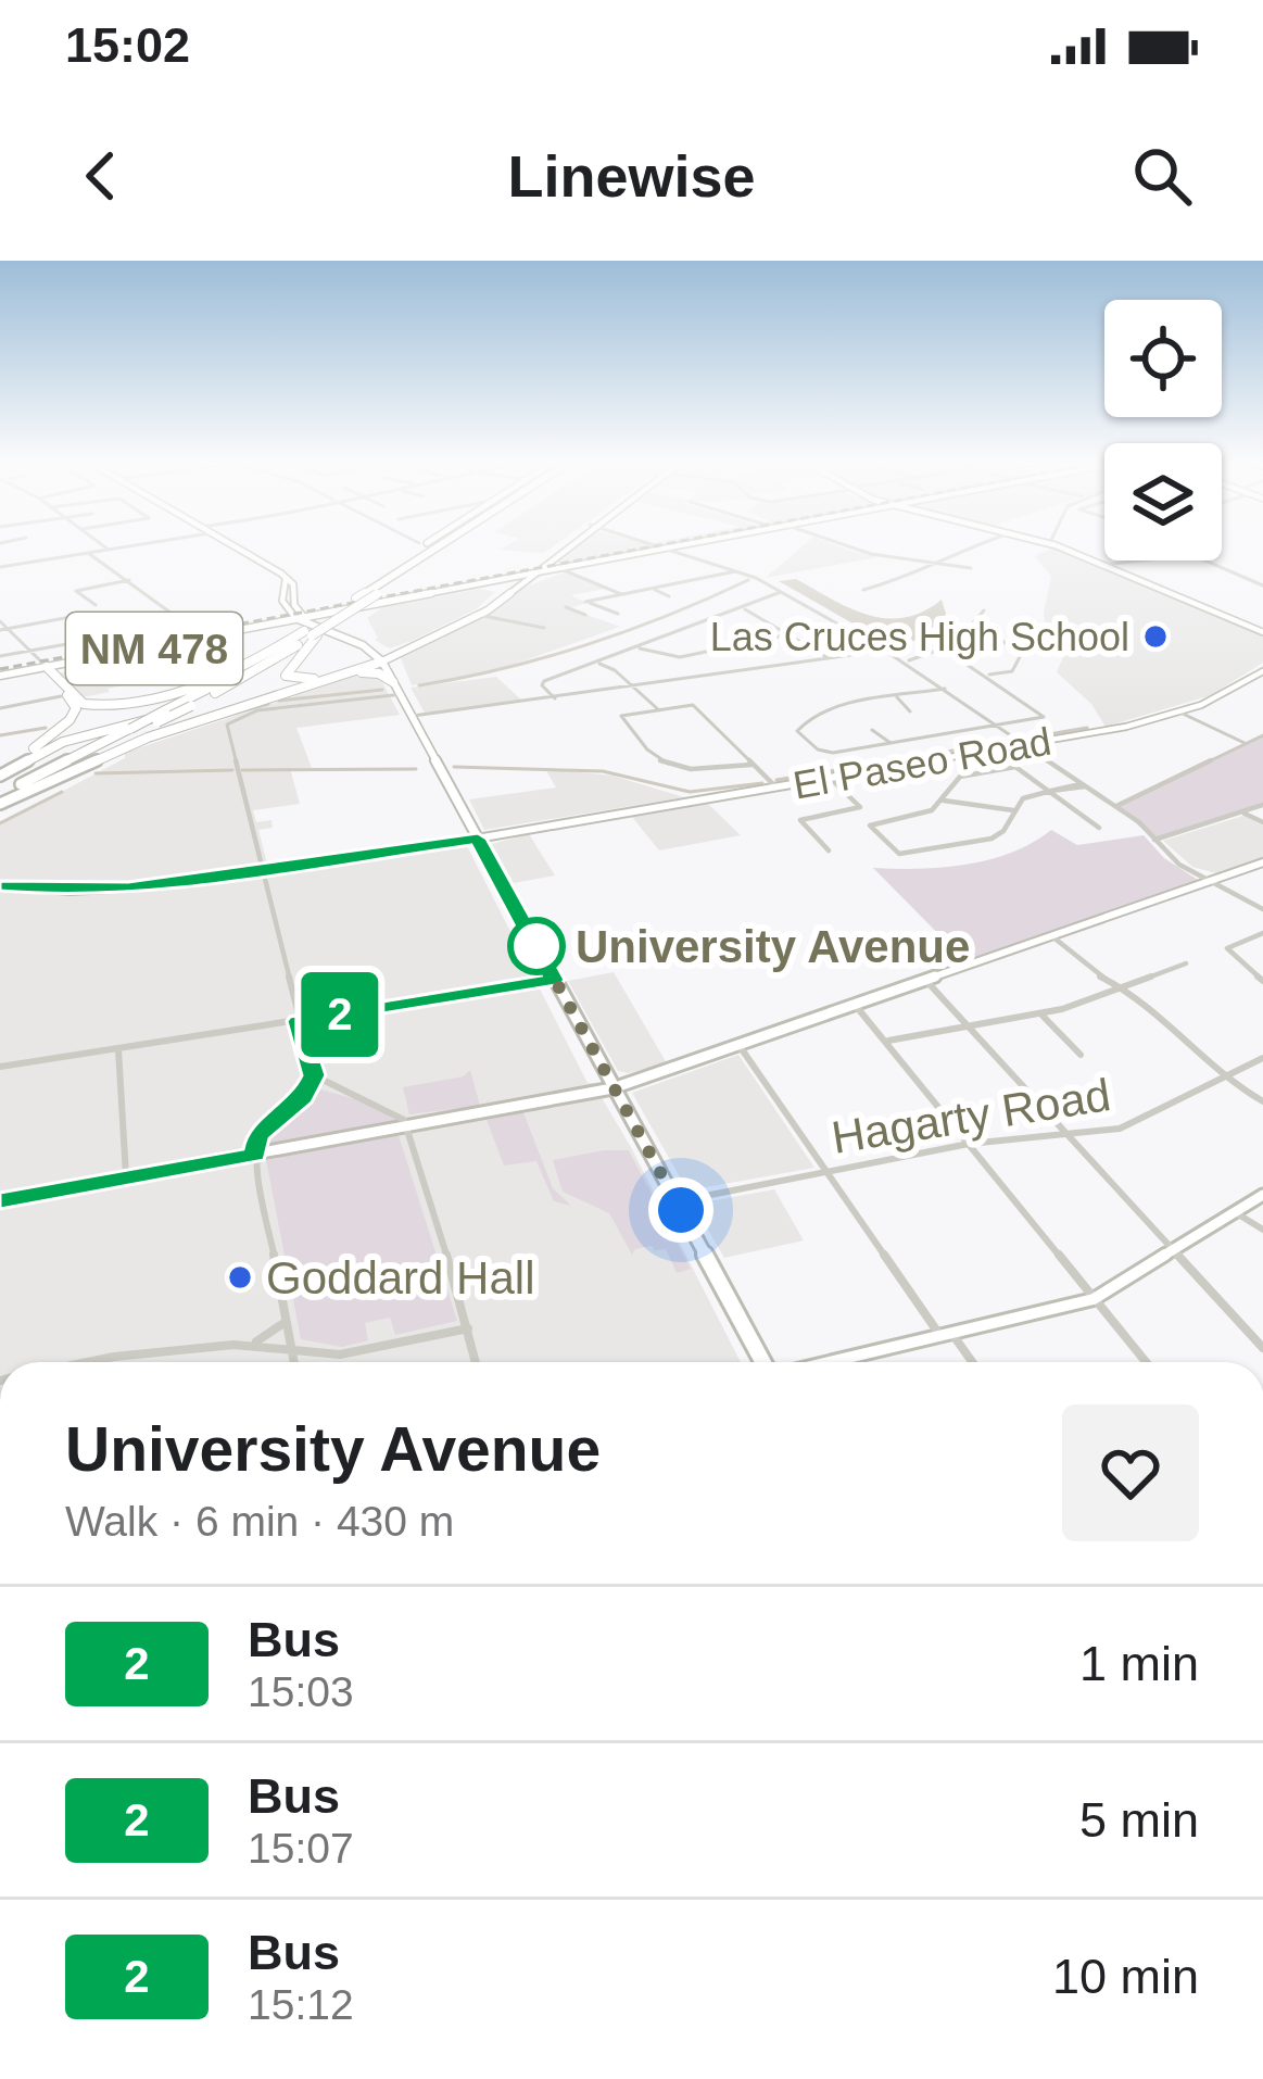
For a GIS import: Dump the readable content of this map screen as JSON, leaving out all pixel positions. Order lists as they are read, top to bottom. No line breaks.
{"streets":{"main road":["NM 478"],"street":["El Paseo Road","Hagarty Road"]},"places":["Las Cruces High School","University Avenue","Goddard Hall"],"lines":["bus line 2"],"page":{"status":"15:02","header":"Linewise","on_map":"2","heading":["University Avenue","Walk · 6 min · 430 m"],"list":[{"mark":"2","name":"Bus","note":"15:03","value":"1 min"},{"mark":"2","name":"Bus","note":"15:07","value":"5 min"},{"mark":"2","name":"Bus","note":"15:12","value":"10 min"}]}}
